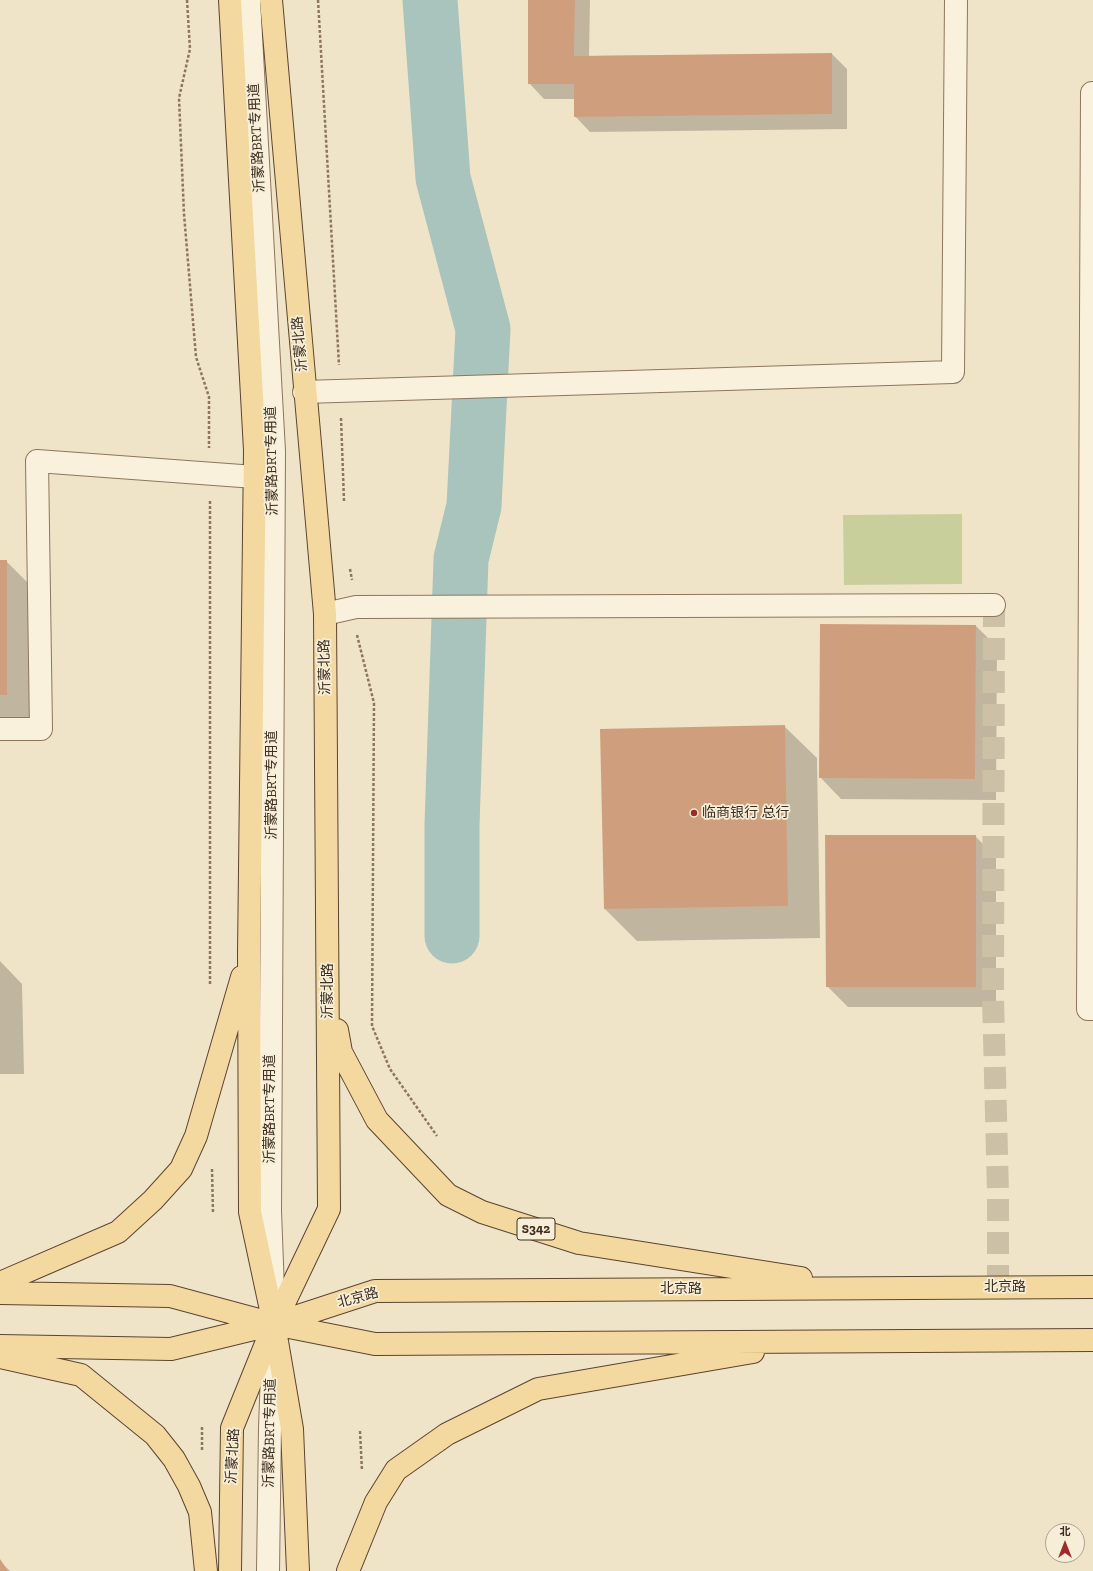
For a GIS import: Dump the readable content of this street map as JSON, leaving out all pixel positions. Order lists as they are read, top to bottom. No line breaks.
{"streets":{"main road":["沂蒙北路","S342","北京路"],"lane":["沂蒙路BRT专用道"]},"crossings":[["沂蒙路BRT专用道","沂蒙北路"],["沂蒙路BRT专用道","北京路"],["沂蒙北路","S342"],["沂蒙北路","北京路"],["S342","北京路"]],"places":["临商银行 总行"],"north":"top"}
